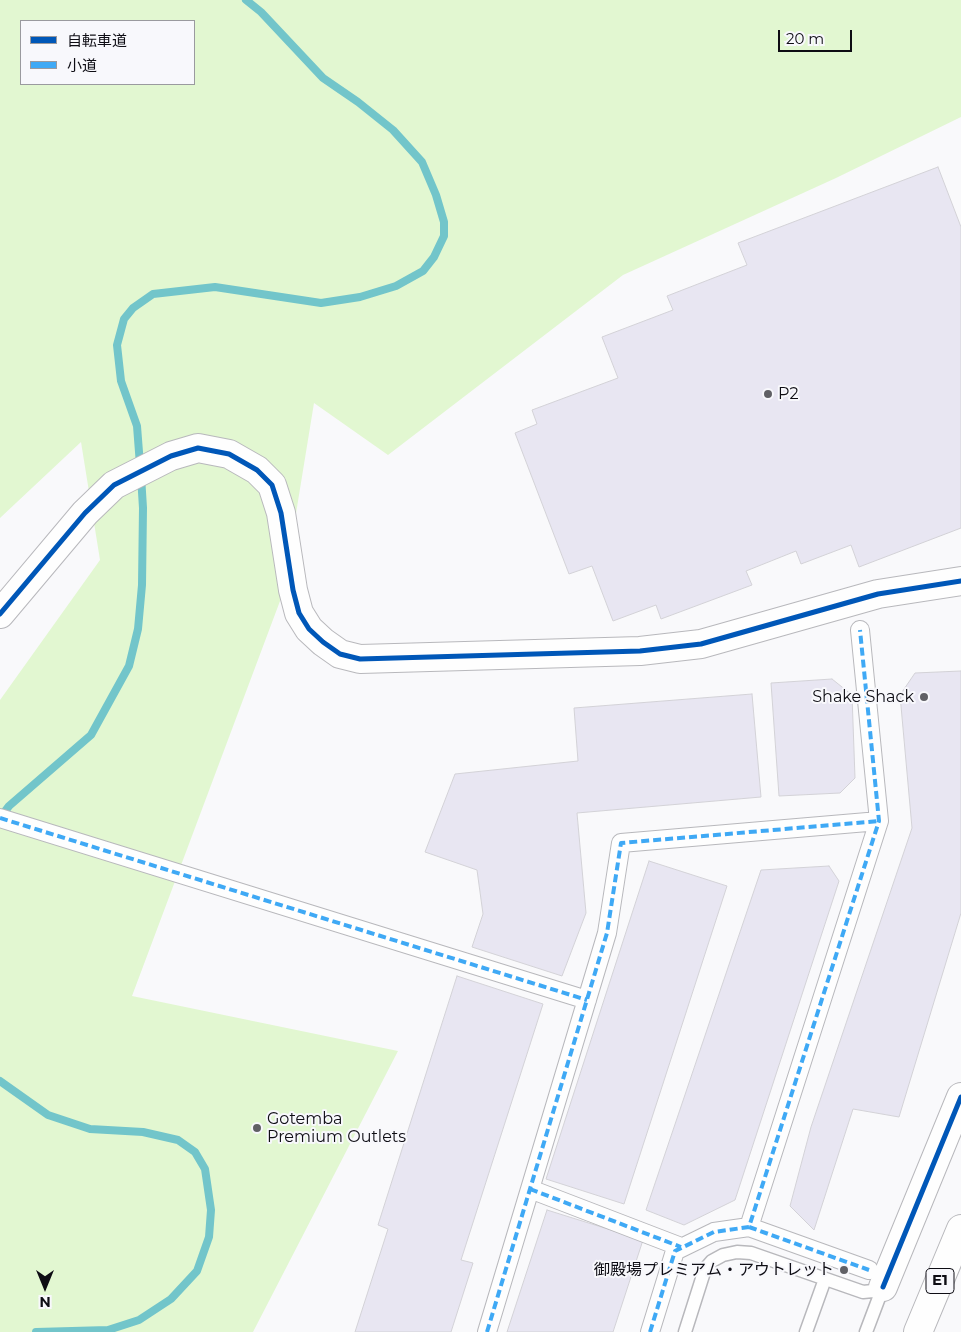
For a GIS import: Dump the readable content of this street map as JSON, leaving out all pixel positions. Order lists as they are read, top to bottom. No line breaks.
{"streets":{"main road":["E1"]},"places":["P2","Shake Shack","Gotemba Premium Outlets","御殿場プレミアム・アウトレット"],"legend":["自転車道","小道"],"scale_bar":"20 m","north":"bottom"}
